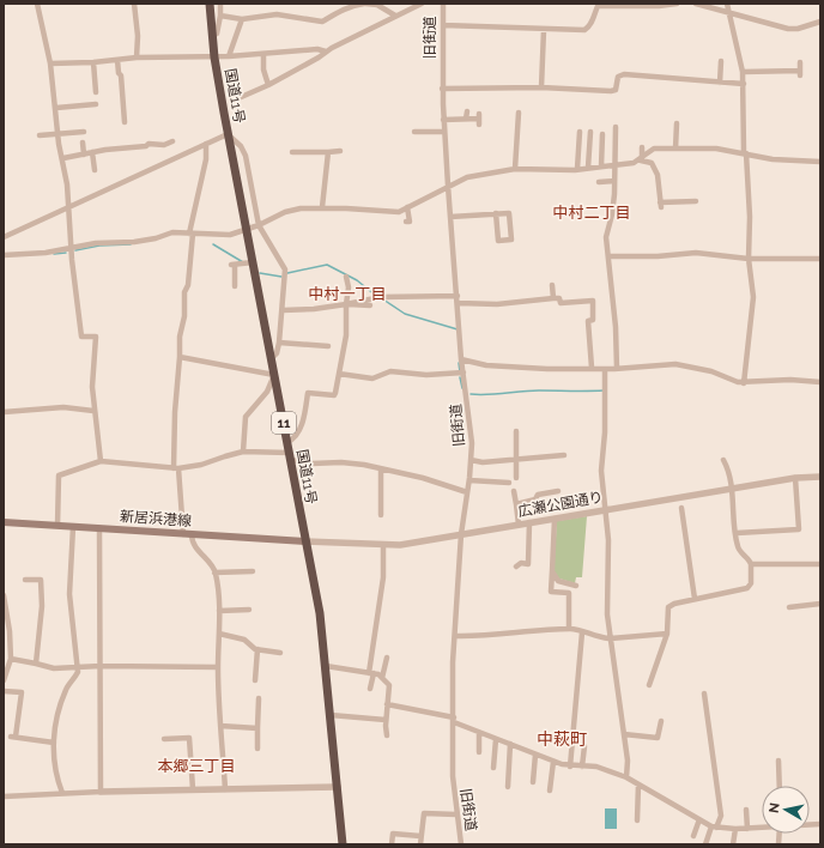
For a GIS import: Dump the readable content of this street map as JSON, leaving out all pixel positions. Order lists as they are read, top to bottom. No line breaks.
{"streets":{"highway":["国道11号","11"],"main road":["新居浜港線"],"street":["旧街道","広瀬公園通り"]},"crossings":[["旧街道","広瀬公園通り"],["国道11号","広瀬公園通り"],["国道11号","新居浜港線"],["広瀬公園通り","新居浜港線"]],"districts":["中村二丁目","中村一丁目","中萩町","本郷三丁目"],"north":"left"}
